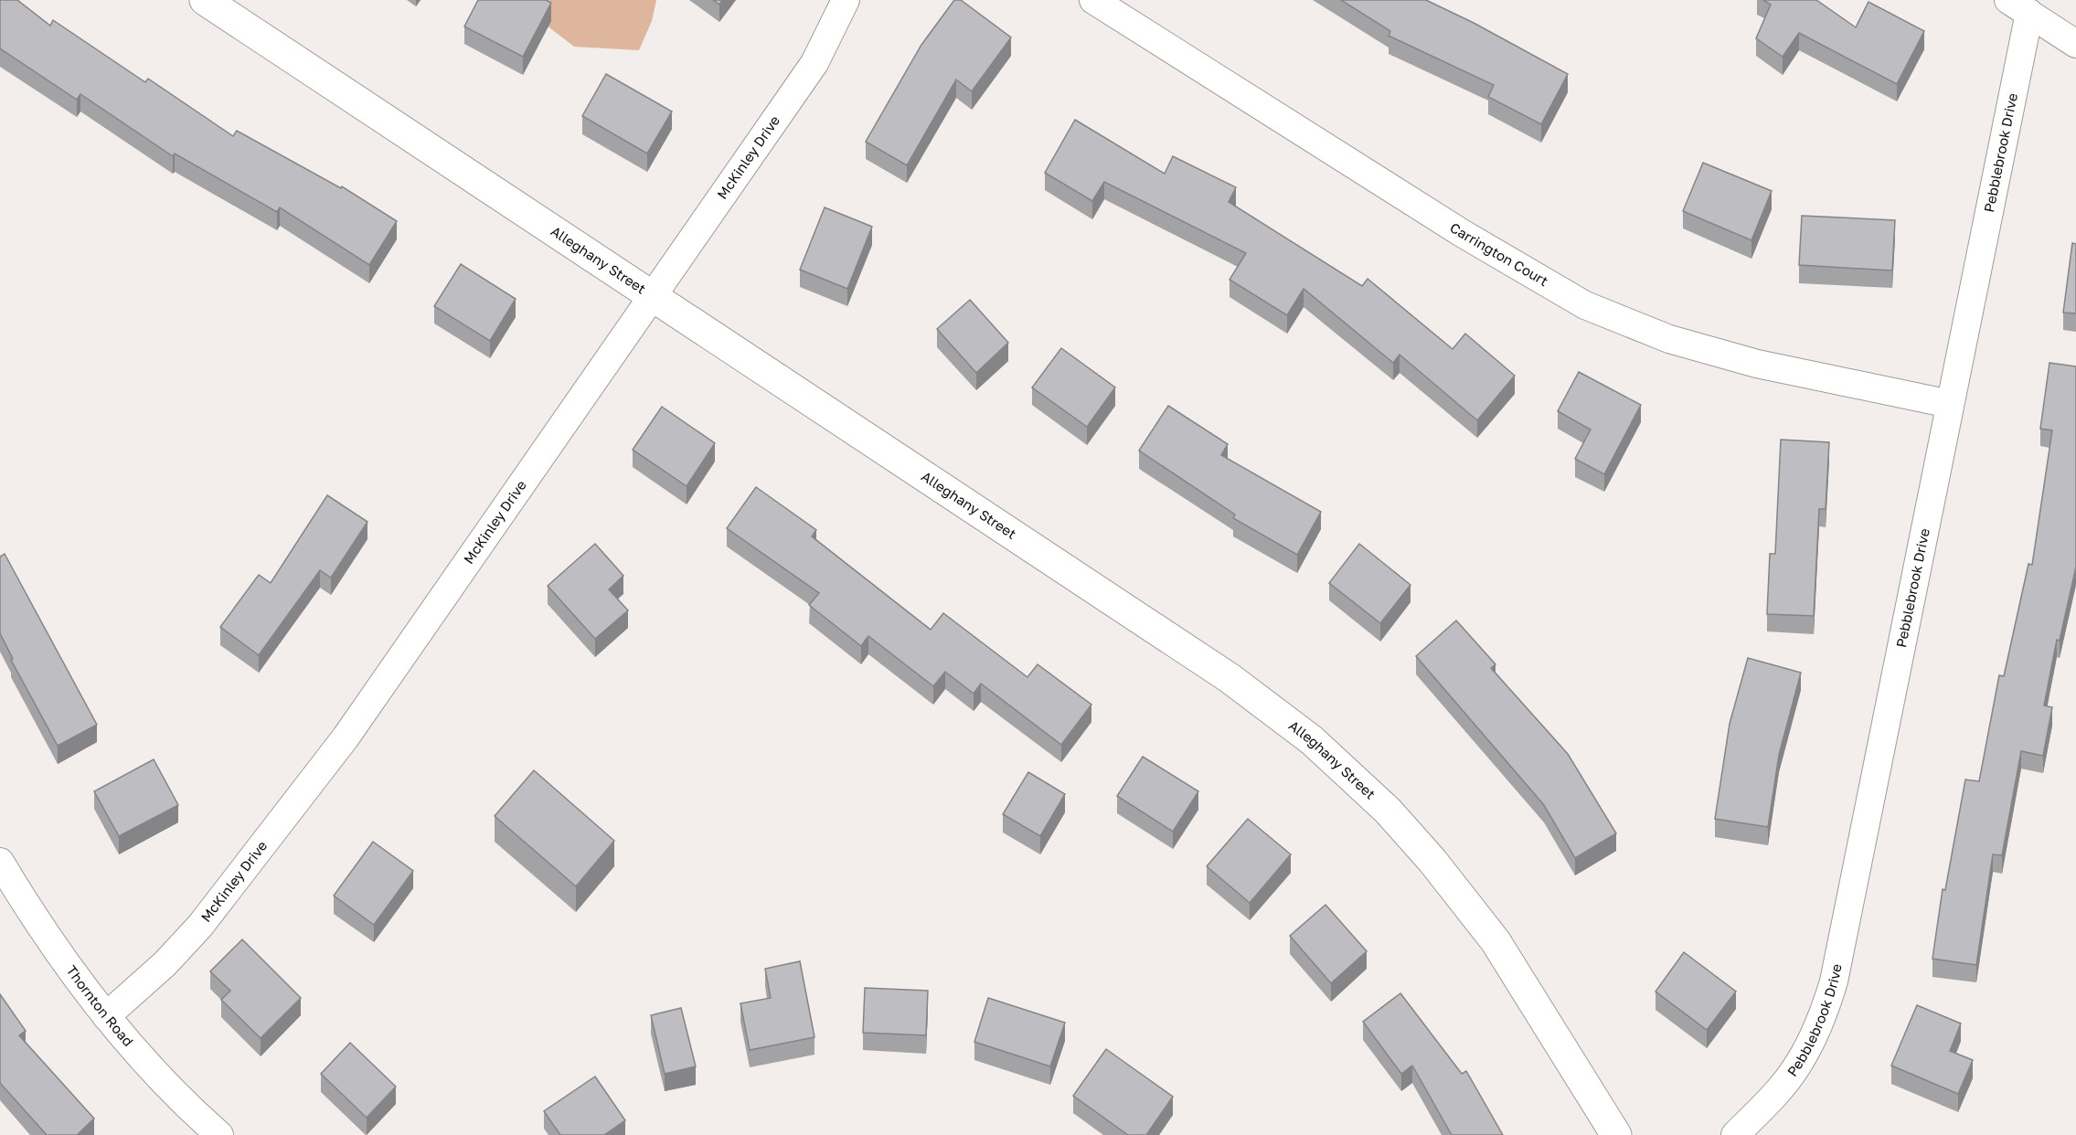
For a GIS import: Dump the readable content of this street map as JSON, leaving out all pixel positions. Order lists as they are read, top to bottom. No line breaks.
{"streets":{"street":["Pebblebrook Drive","McKinley Drive","Carrington Court","Alleghany Street","Thornton Road"]},"crossings":[["Pebblebrook Drive","Carrington Court"],["McKinley Drive","Alleghany Street"],["McKinley Drive","Thornton Road"]]}
